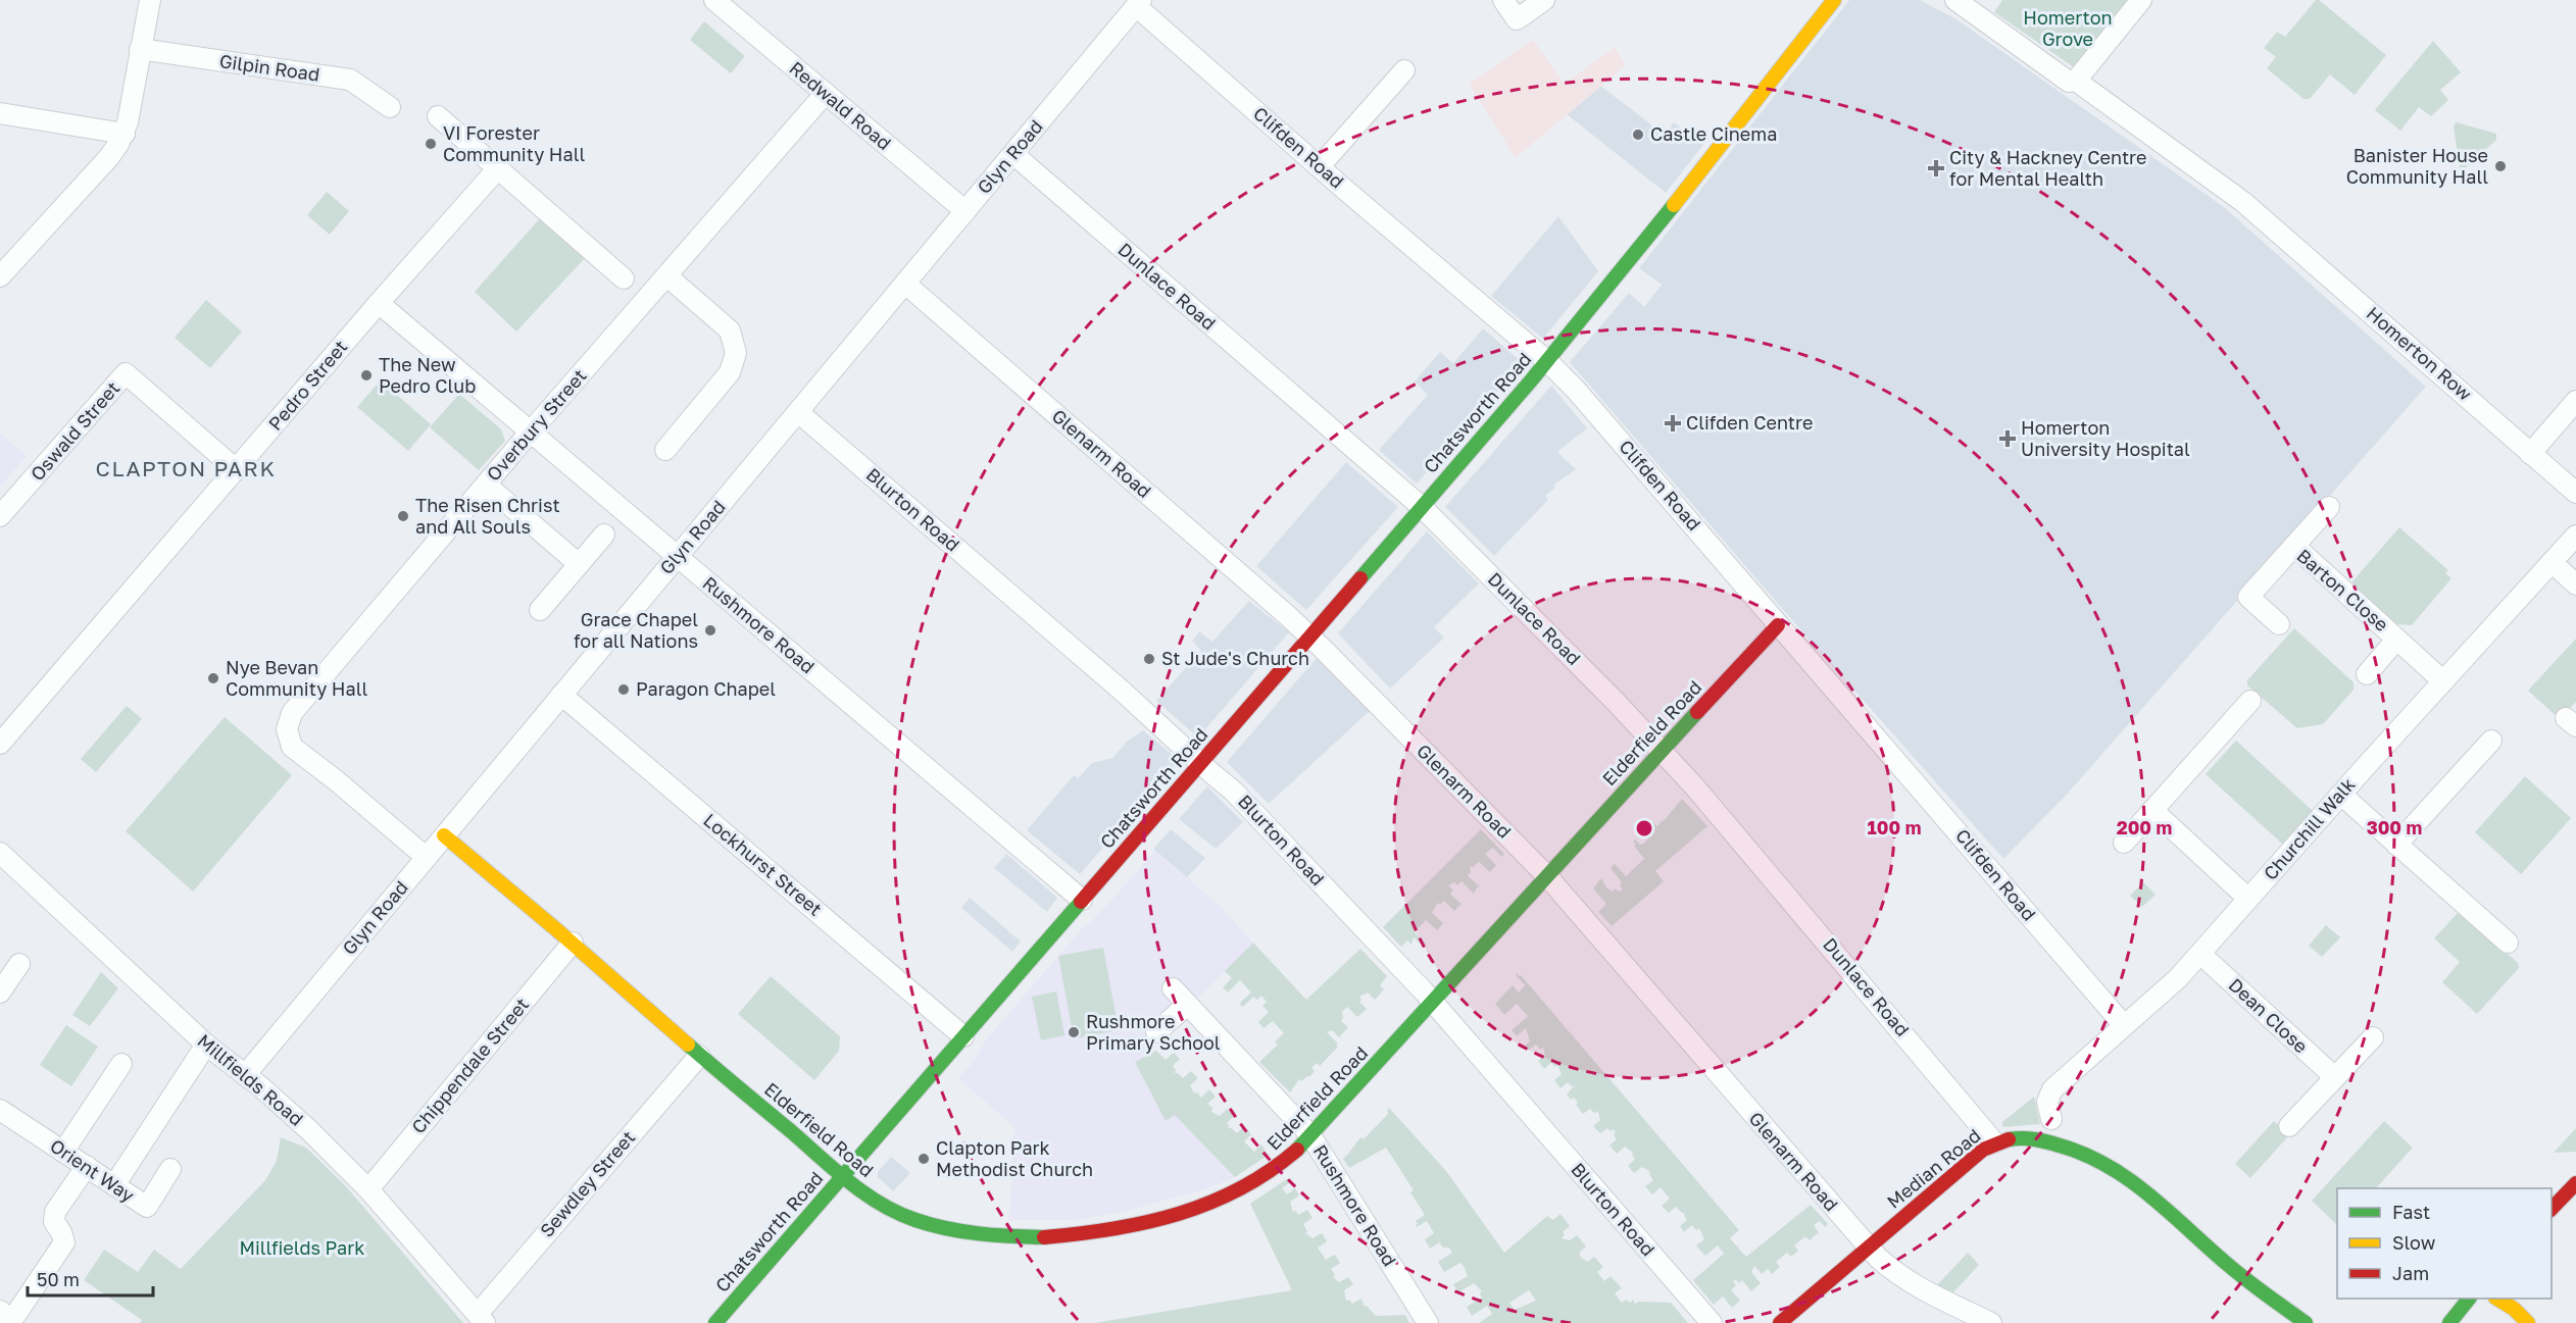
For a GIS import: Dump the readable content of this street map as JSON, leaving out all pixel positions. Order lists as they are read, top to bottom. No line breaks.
{"streets":{"main road":["Chatsworth Road","Elderfield Road","Median Road"],"street":["Gilpin Road","Redwald Road","Clifden Road","Glyn Road","Dunlace Road","Homerton Row","Pedro Street","Overbury Street","Oswald Street","Glenarm Road","Blurton Road","Barton Close","Rushmore Road","Churchill Walk","Lockhurst Street","Dean Close","Chippendale Street","Millfields Road","Orient Way","Sewdley Street"]},"crossings":[["Redwald Road","Glyn Road"],["Redwald Road","Overbury Street"],["Clifden Road","Glyn Road"],["Clifden Road","Chatsworth Road"],["Clifden Road","Elderfield Road"],["Clifden Road","Churchill Walk"],["Glyn Road","Dunlace Road"],["Glyn Road","Overbury Street"],["Glyn Road","Glenarm Road"],["Glyn Road","Blurton Road"],["Glyn Road","Rushmore Road"],["Glyn Road","Elderfield Road"],["Glyn Road","Lockhurst Street"],["Glyn Road","Millfields Road"],["Dunlace Road","Chatsworth Road"],["Dunlace Road","Elderfield Road"],["Dunlace Road","Median Road"],["Pedro Street","Oswald Street"],["Pedro Street","Rushmore Road"],["Chatsworth Road","Glenarm Road"],["Chatsworth Road","Blurton Road"],["Chatsworth Road","Rushmore Road"],["Chatsworth Road","Elderfield Road"],["Chatsworth Road","Lockhurst Street"],["Overbury Street","Rushmore Road"],["Glenarm Road","Elderfield Road"],["Glenarm Road","Median Road"],["Blurton Road","Elderfield Road"],["Barton Close","Churchill Walk"],["Rushmore Road","Elderfield Road"],["Elderfield Road","Chippendale Street"],["Elderfield Road","Sewdley Street"],["Churchill Walk","Dean Close"],["Chippendale Street","Millfields Road"],["Millfields Road","Sewdley Street"]],"districts":["CLAPTON PARK"],"parks":["Homerton Grove","Millfields Park"],"places":{"other":["Castle Cinema","VI Forester Community Hall","Banister House Community Hall","The New Pedro Club","The Risen Christ and All Souls","Grace Chapel for all Nations","St Jude's Church","Nye Bevan Community Hall","Paragon Chapel","Rushmore Primary School","Clapton Park Methodist Church"],"health":["City & Hackney Centre for Mental Health","Clifden Centre","Homerton University Hospital"]},"legend":["Fast","Slow","Jam"],"scale_bar":"50 m","rings":["100 m","200 m","300 m"]}
